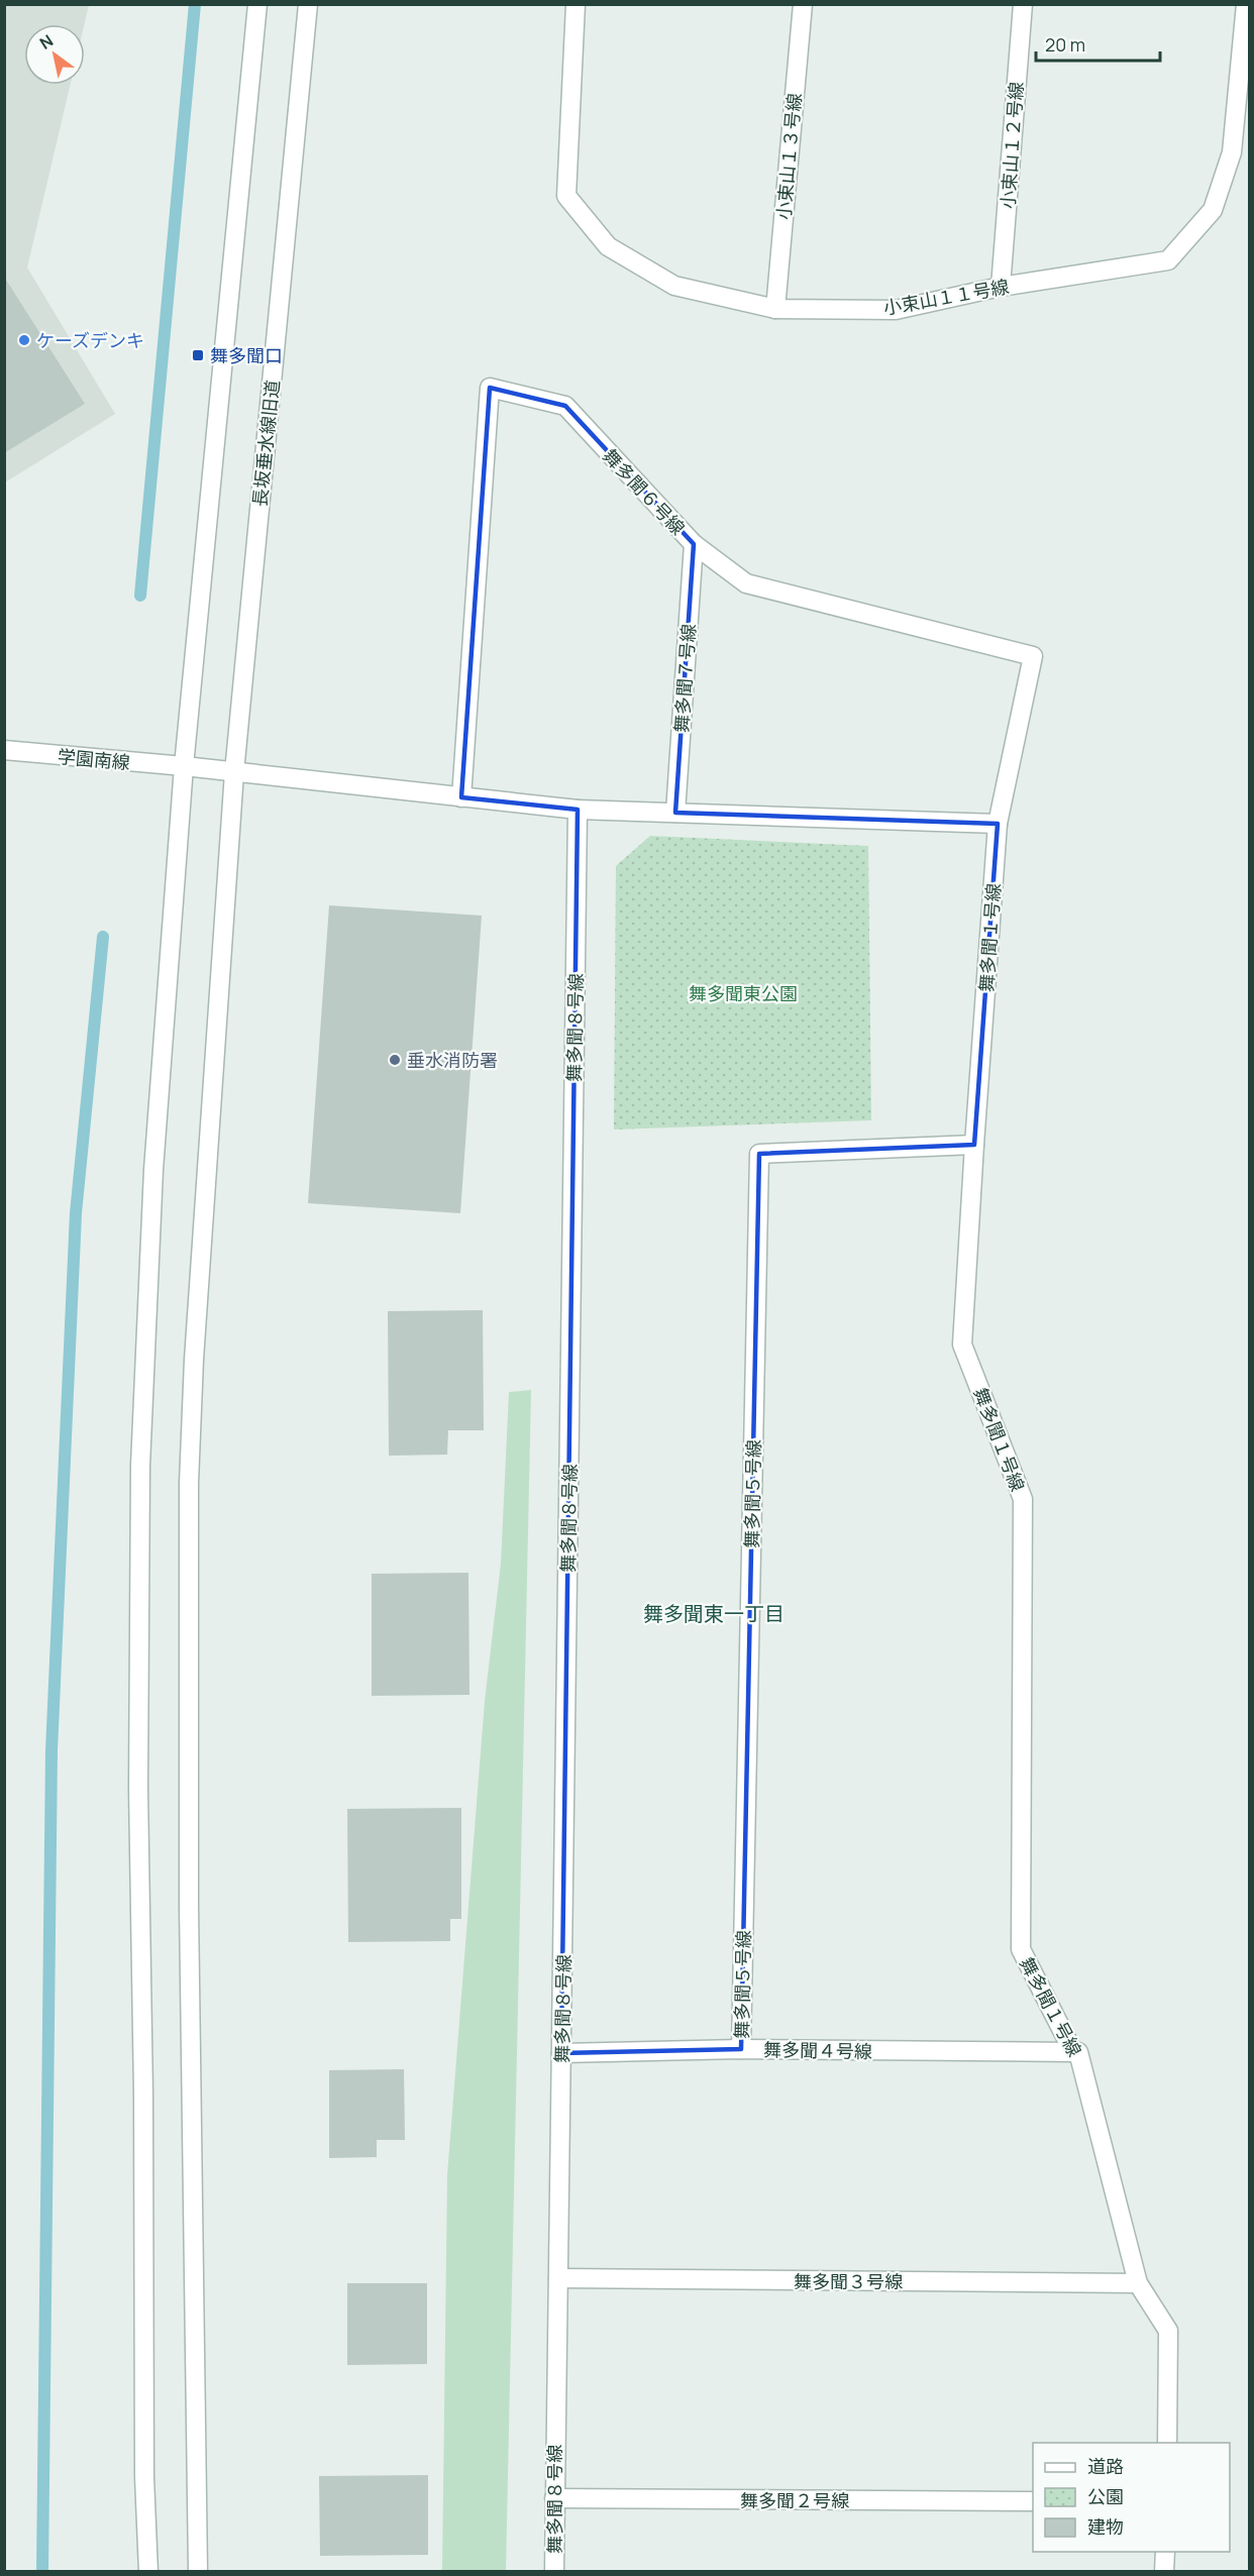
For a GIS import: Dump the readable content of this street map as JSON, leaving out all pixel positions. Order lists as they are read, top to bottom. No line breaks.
{"streets":{"street":["小束山１２号線","小束山１３号線","小束山１１号線","長坂垂水線旧道","舞多聞６号線","舞多聞７号線","学園南線","舞多聞１号線","舞多聞８号線","舞多聞５号線","舞多聞４号線","舞多聞３号線","舞多聞２号線"]},"crossings":[["小束山１２号線","小束山１１号線"],["小束山１３号線","小束山１１号線"],["長坂垂水線旧道","学園南線"],["舞多聞６号線","舞多聞７号線"],["舞多聞６号線","舞多聞１号線"],["舞多聞１号線","舞多聞５号線"],["舞多聞１号線","舞多聞４号線"],["舞多聞１号線","舞多聞３号線"],["舞多聞８号線","舞多聞４号線"],["舞多聞８号線","舞多聞３号線"],["舞多聞８号線","舞多聞２号線"],["舞多聞５号線","舞多聞４号線"]],"districts":["舞多聞東一丁目"],"parks":["舞多聞東公園"],"places":{"other":["ケーズデンキ","垂水消防署"],"transit":["舞多聞口"]},"legend":["道路","公園","建物"],"scale_bar":"20 m","north":"top left"}
